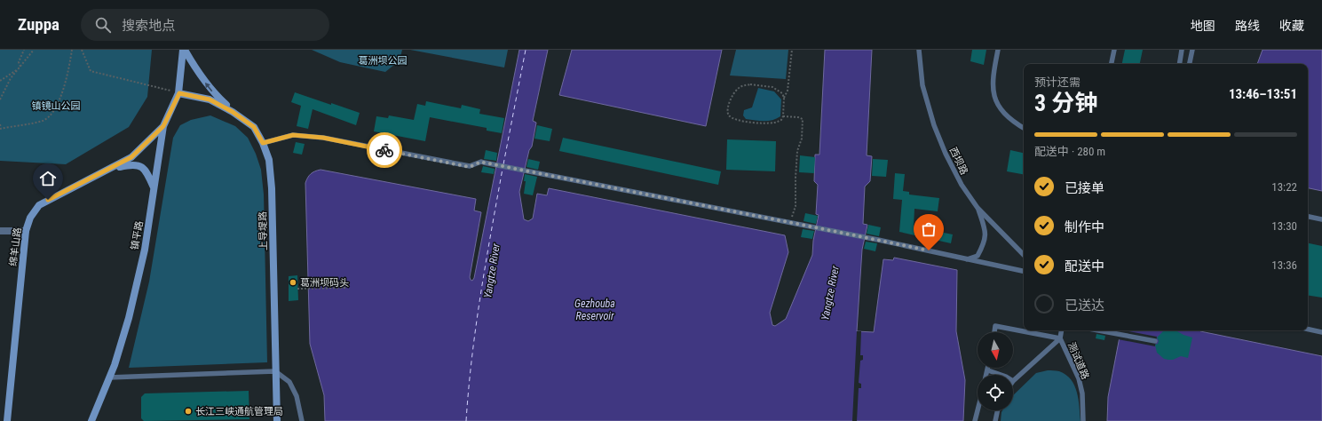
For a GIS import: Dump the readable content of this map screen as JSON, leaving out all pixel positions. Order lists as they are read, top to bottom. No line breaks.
{"streets":{"street":["上导堤路","镇平路","绵羊山路"],"lane":["西坝路","测试道路"]},"crossings":[["上导堤路","镇平路"],["镇平路","绵羊山路"]],"water":["Yangtze River","Gezhouba Reservoir"],"parks":["葛洲坝公园","镇镜山公园"],"places":["葛洲坝码头","长江三峡通航管理局"],"north":"bottom","page":{"header":"Zuppa","search":"搜索地点","nav":["地图","路线","收藏"],"heading":["3 分钟","预计还需","13:46–13:51"],"bar":"配送中 · 280 m","list":[["已接单","13:22"],["制作中","13:30"],["配送中","13:36"],"已送达"]}}
